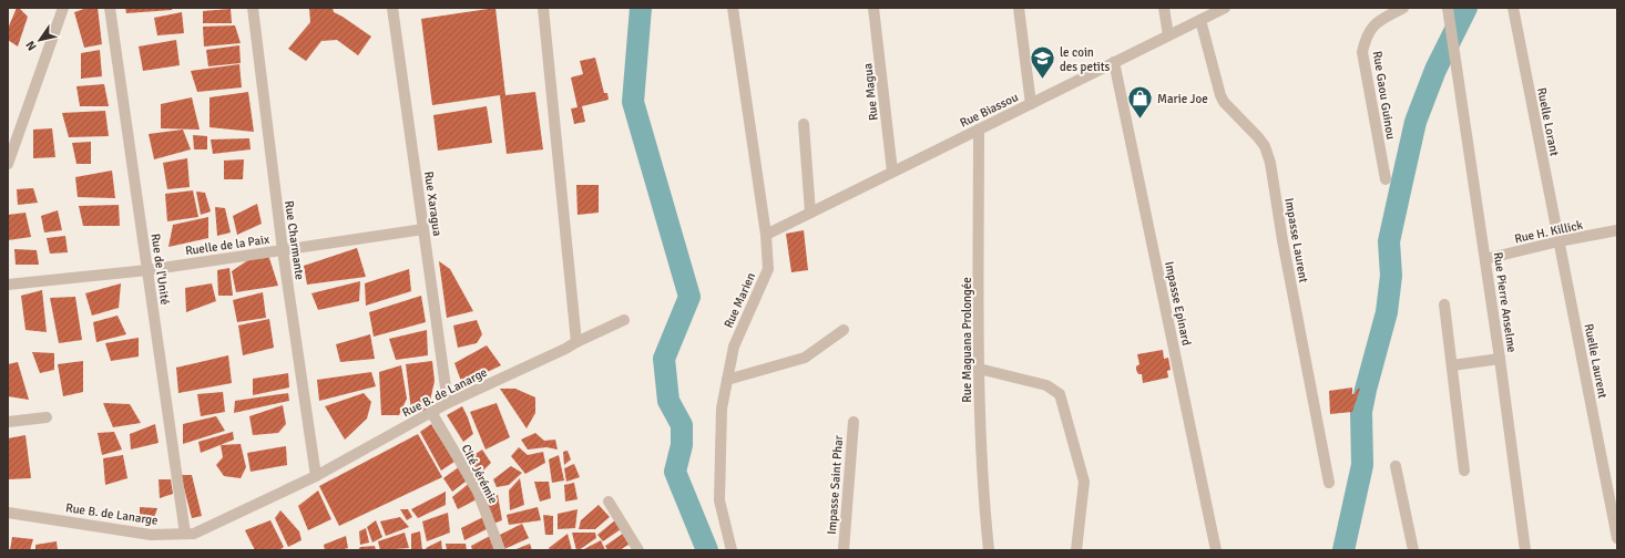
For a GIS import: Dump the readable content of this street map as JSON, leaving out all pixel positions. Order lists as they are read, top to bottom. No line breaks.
{"streets":{"street":["Rue Magua","Rue Gaou Guinou","Rue Biassou","Ruelle Lorant","Rue Xaragua","Rue H. Killick","Rue Charmante","Impasse Laurent","Ruelle de la Paix","Rue de l'Unité","Rue Marien","Rue Pierre Anselme","Impasse Epinard","Rue Maguana Prolongée","Ruelle Laurent","Rue B. de Lanarge","Cité Jérémie","Impasse Saint Phar"]},"crossings":[["Rue Magua","Rue Biassou"],["Rue Biassou","Impasse Laurent"],["Rue Biassou","Rue Marien"],["Rue Biassou","Impasse Epinard"],["Rue Biassou","Rue Maguana Prolongée"],["Ruelle Lorant","Rue H. Killick"],["Ruelle Lorant","Ruelle Laurent"],["Rue Xaragua","Ruelle de la Paix"],["Rue Xaragua","Rue B. de Lanarge"],["Rue H. Killick","Rue Pierre Anselme"],["Rue H. Killick","Ruelle Laurent"],["Rue Charmante","Ruelle de la Paix"],["Rue Charmante","Rue B. de Lanarge"],["Ruelle de la Paix","Rue de l'Unité"],["Rue de l'Unité","Rue B. de Lanarge"],["Rue B. de Lanarge","Cité Jérémie"]],"places":{"school or university":["le coin des petits"],"shop":["Marie Joe"]},"north":"bottom left"}
